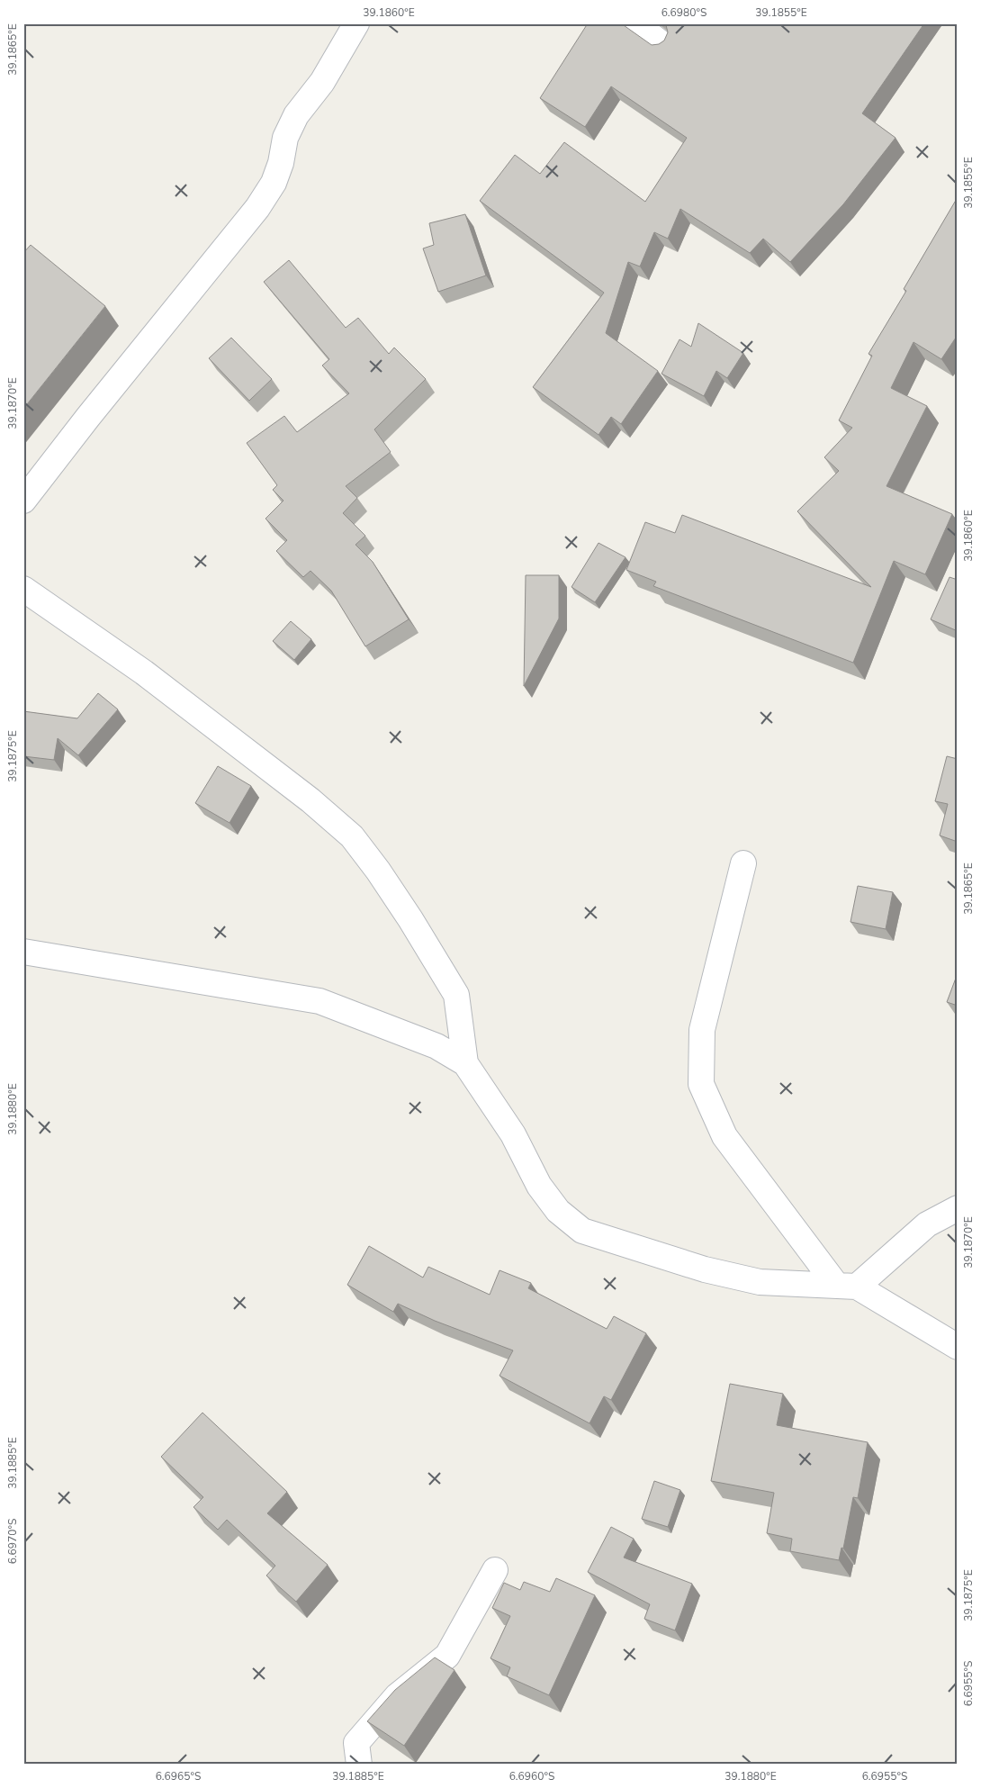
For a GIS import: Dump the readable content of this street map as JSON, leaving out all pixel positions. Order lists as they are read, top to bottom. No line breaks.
{"coordinates":["39.1860°E","6.6980°S","39.1855°E","39.1865°E","39.1870°E","39.1875°E","39.1880°E","39.1885°E","6.6970°S","6.6955°S","6.6965°S","6.6960°S"]}
